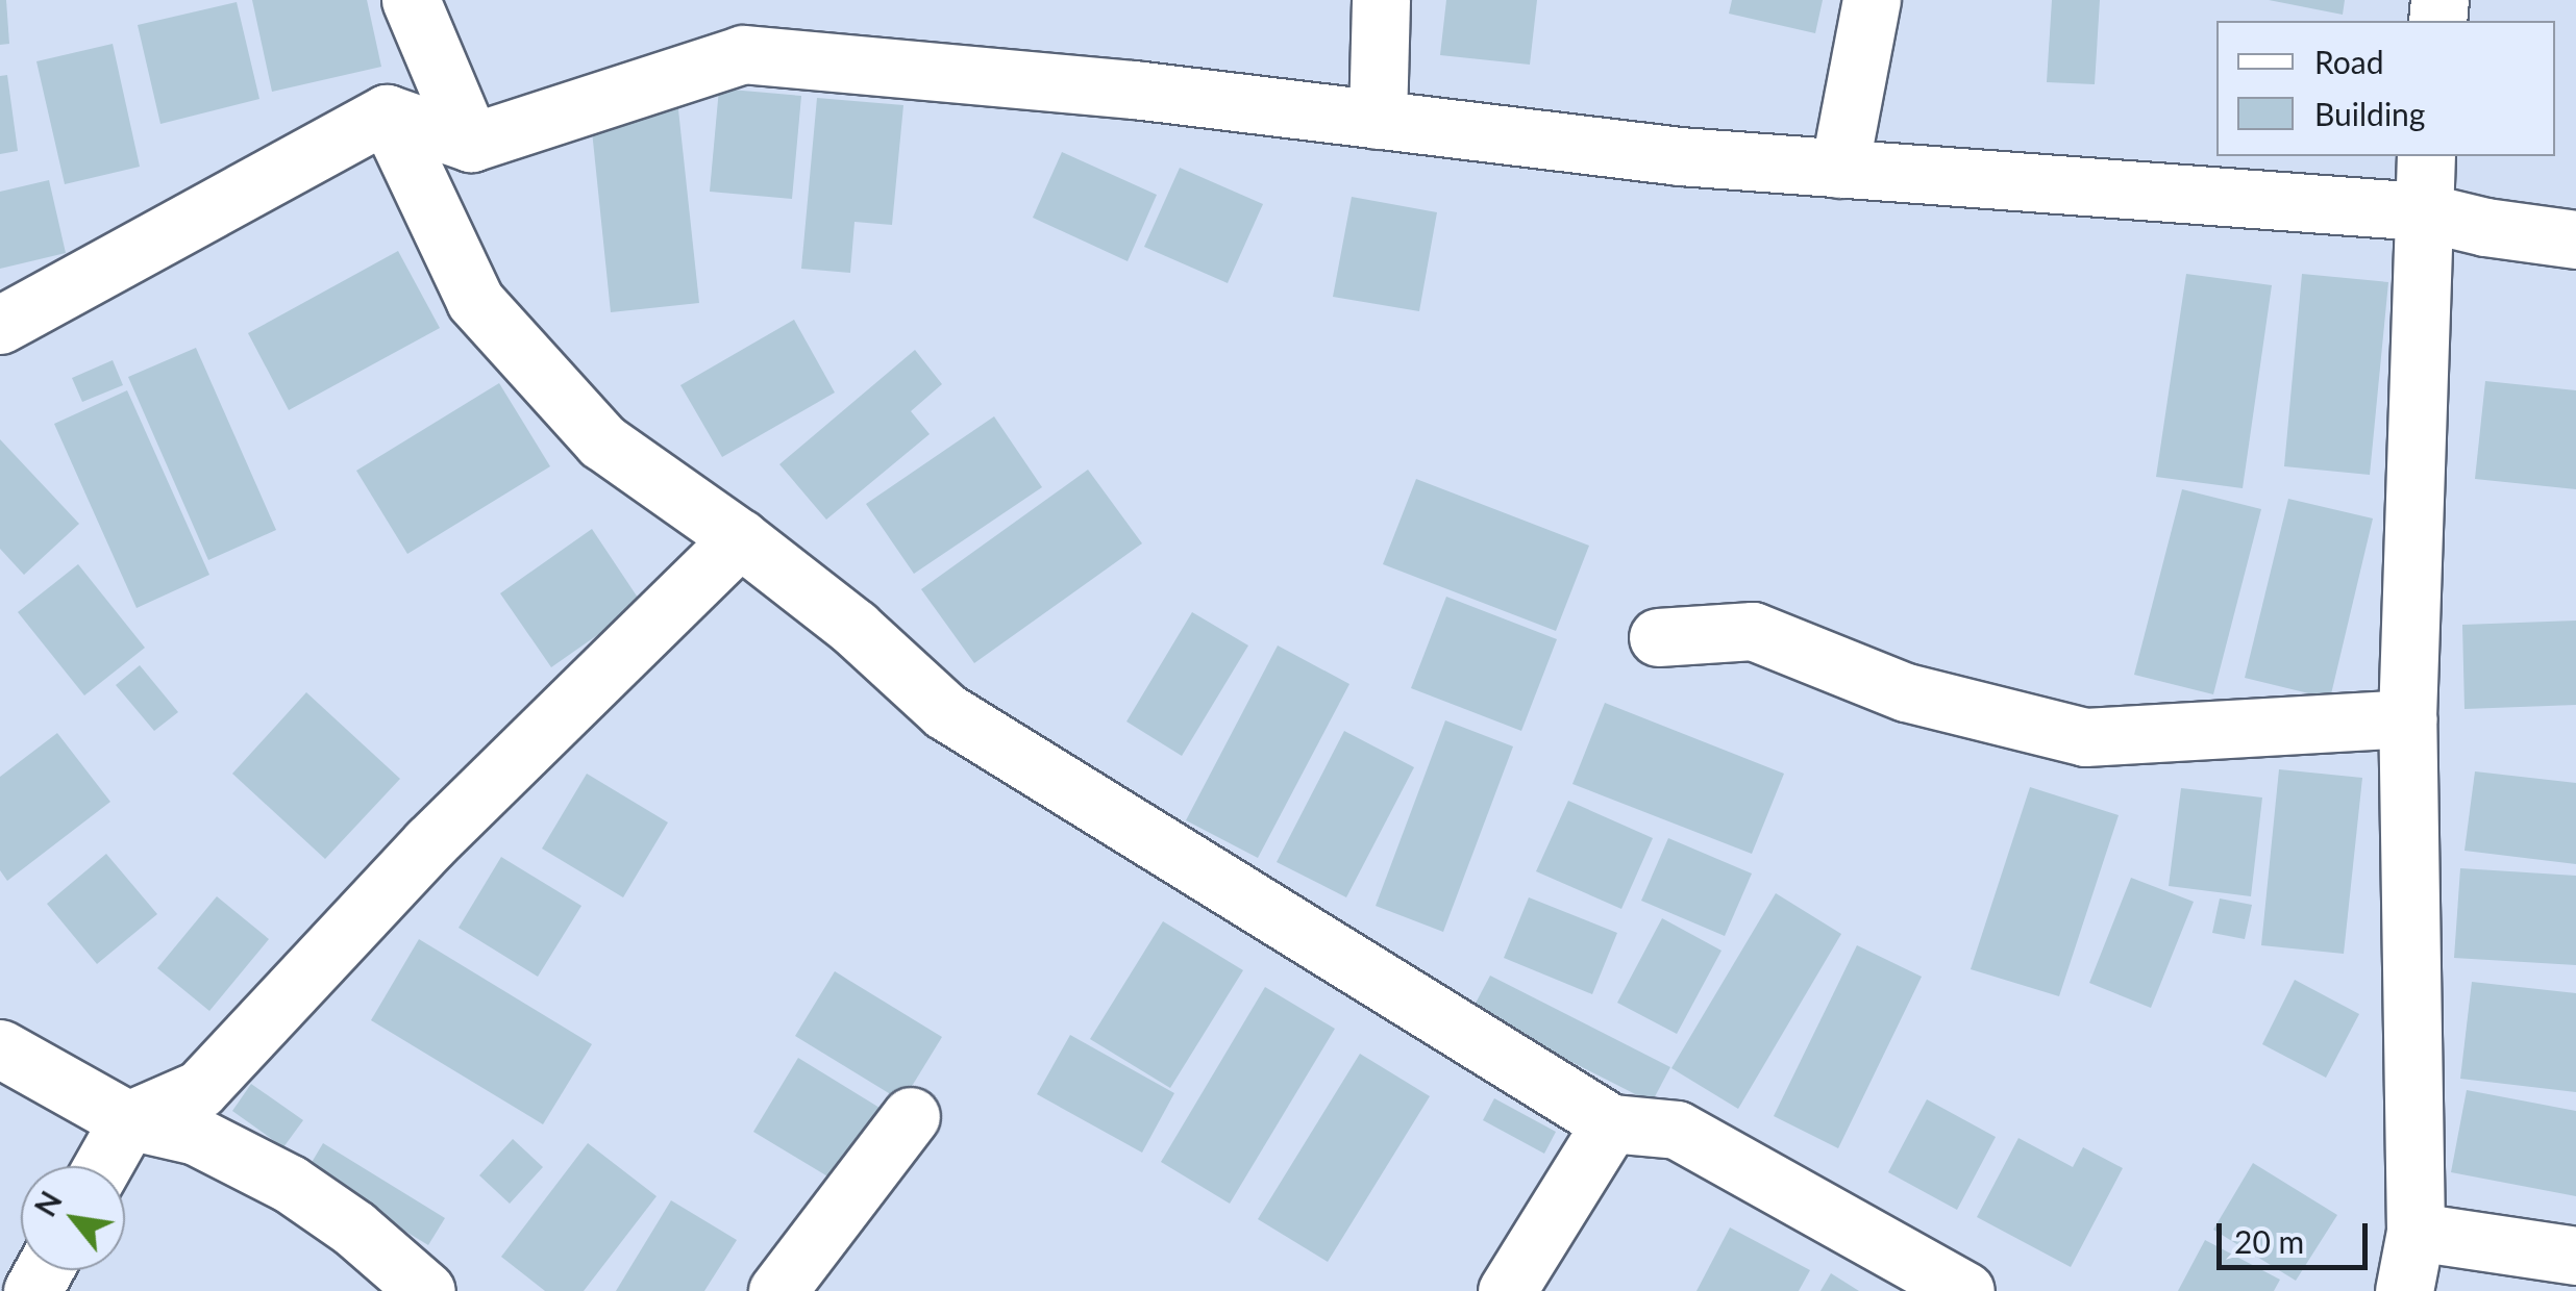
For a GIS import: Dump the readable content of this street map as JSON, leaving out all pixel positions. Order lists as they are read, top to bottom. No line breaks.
{"legend":["Road","Building"],"scale_bar":"20 m","north":"top left"}
